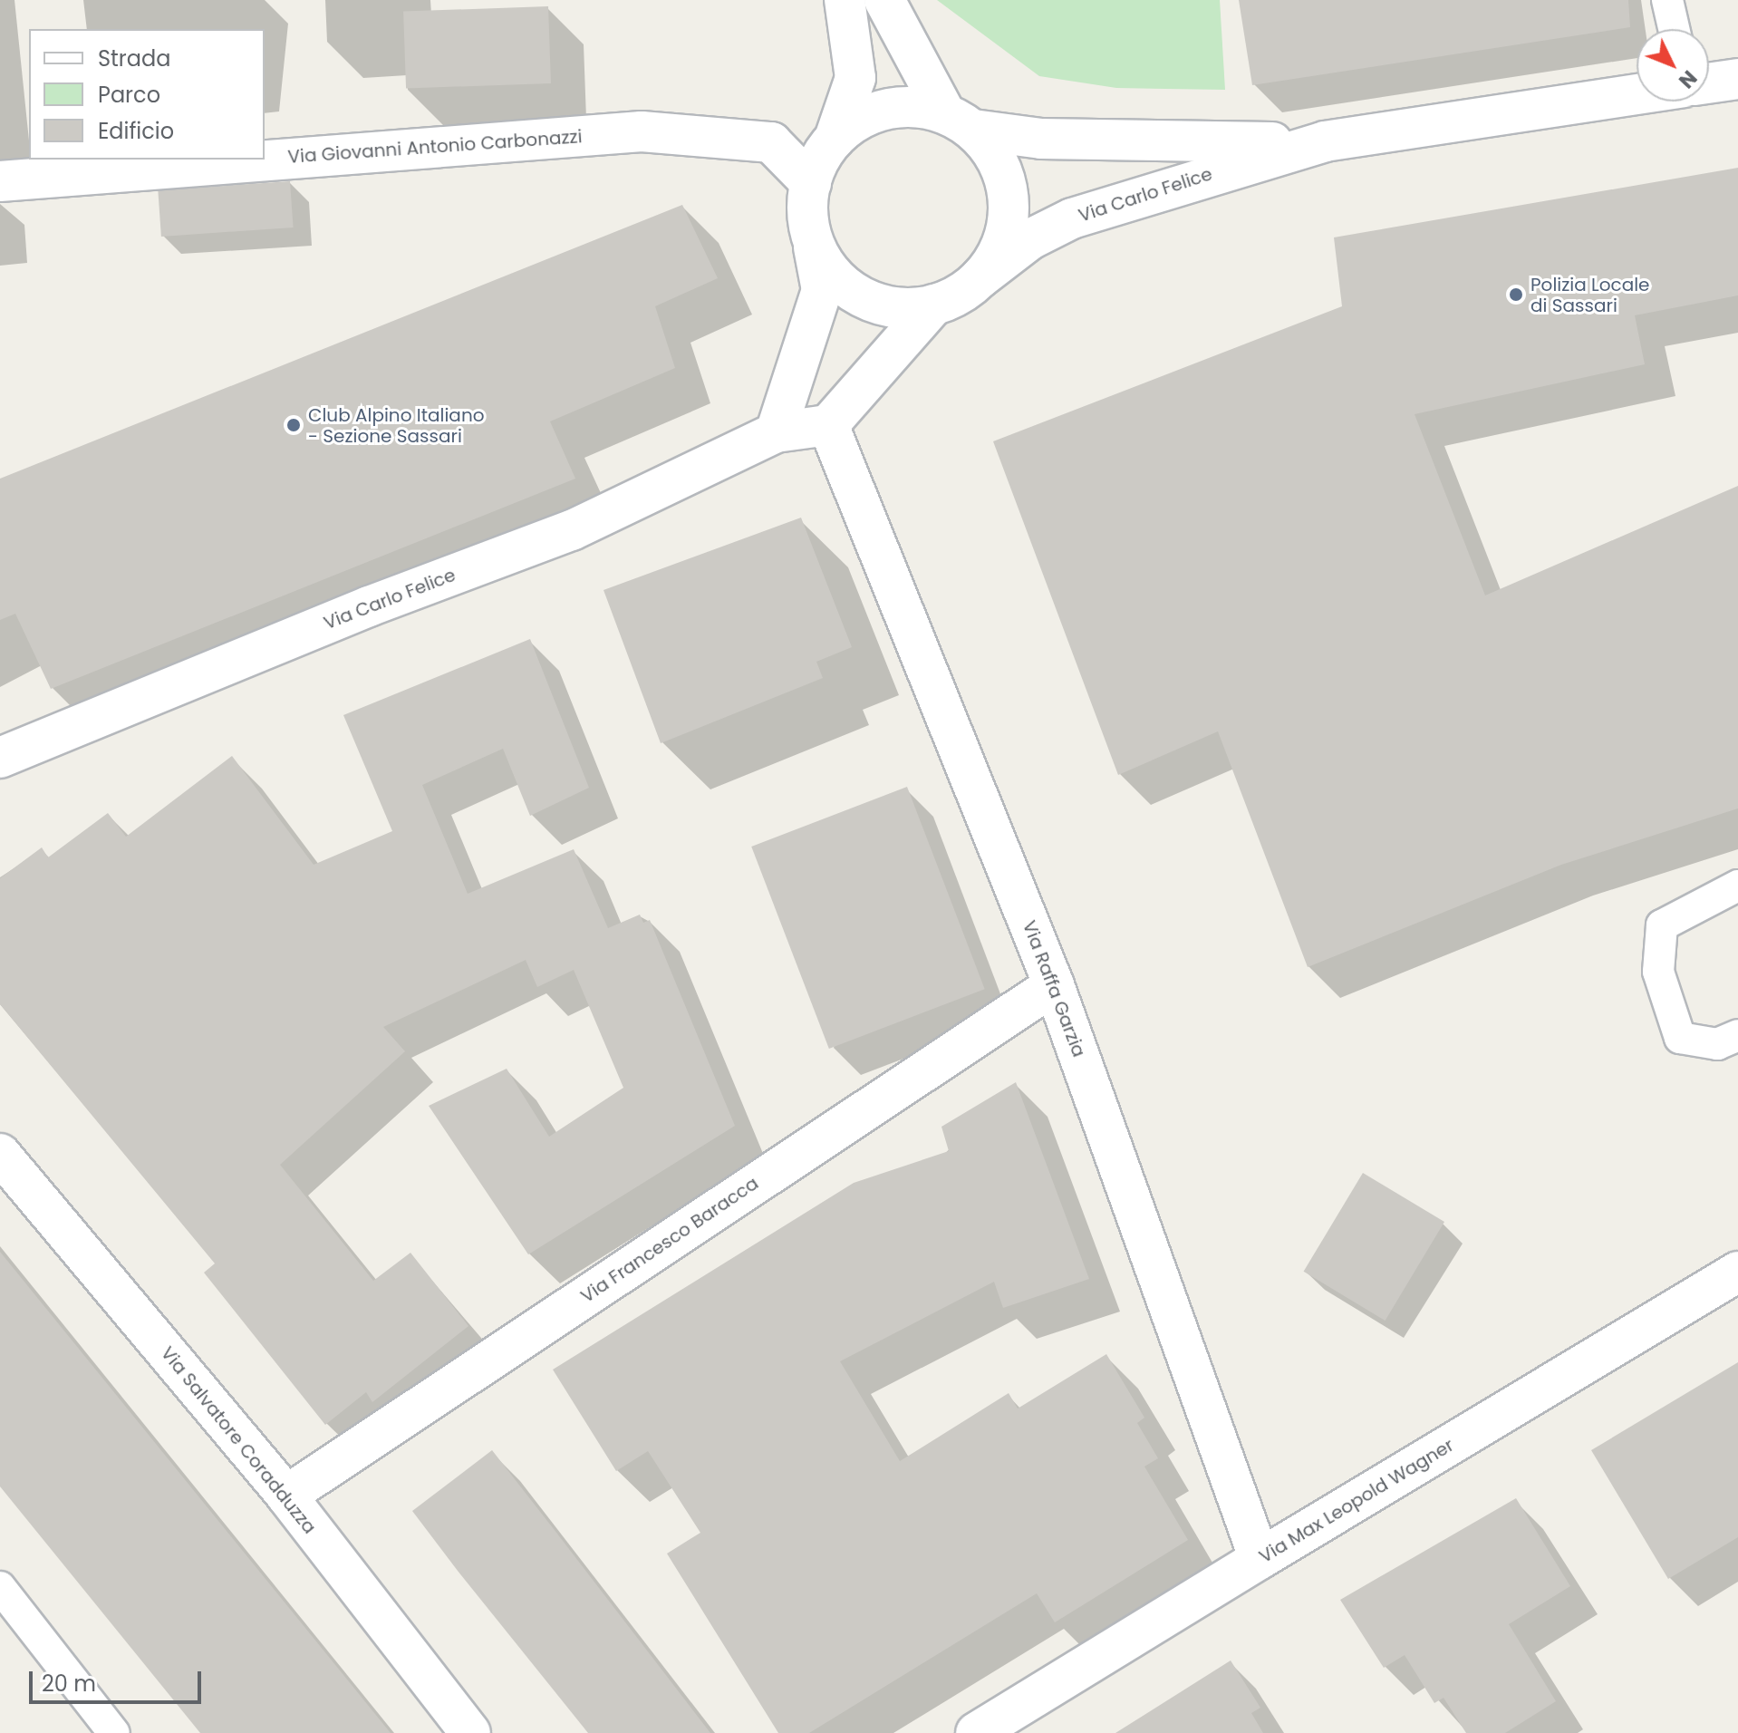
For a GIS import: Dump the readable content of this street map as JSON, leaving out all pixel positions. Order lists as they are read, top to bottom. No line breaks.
{"streets":{"main road":["Via Giovanni Antonio Carbonazzi","Via Carlo Felice","Via Raffa Garzia","Via Francesco Baracca","Via Salvatore Coradduzza","Via Max Leopold Wagner"]},"crossings":[["Via Giovanni Antonio Carbonazzi","Via Carlo Felice"],["Via Carlo Felice","Via Raffa Garzia"],["Via Raffa Garzia","Via Francesco Baracca"],["Via Raffa Garzia","Via Max Leopold Wagner"],["Via Francesco Baracca","Via Salvatore Coradduzza"]],"places":["Polizia Locale di Sassari","Club Alpino Italiano - Sezione Sassari"],"legend":["Strada","Parco","Edificio"],"scale_bar":"20 m","north":"bottom right"}
